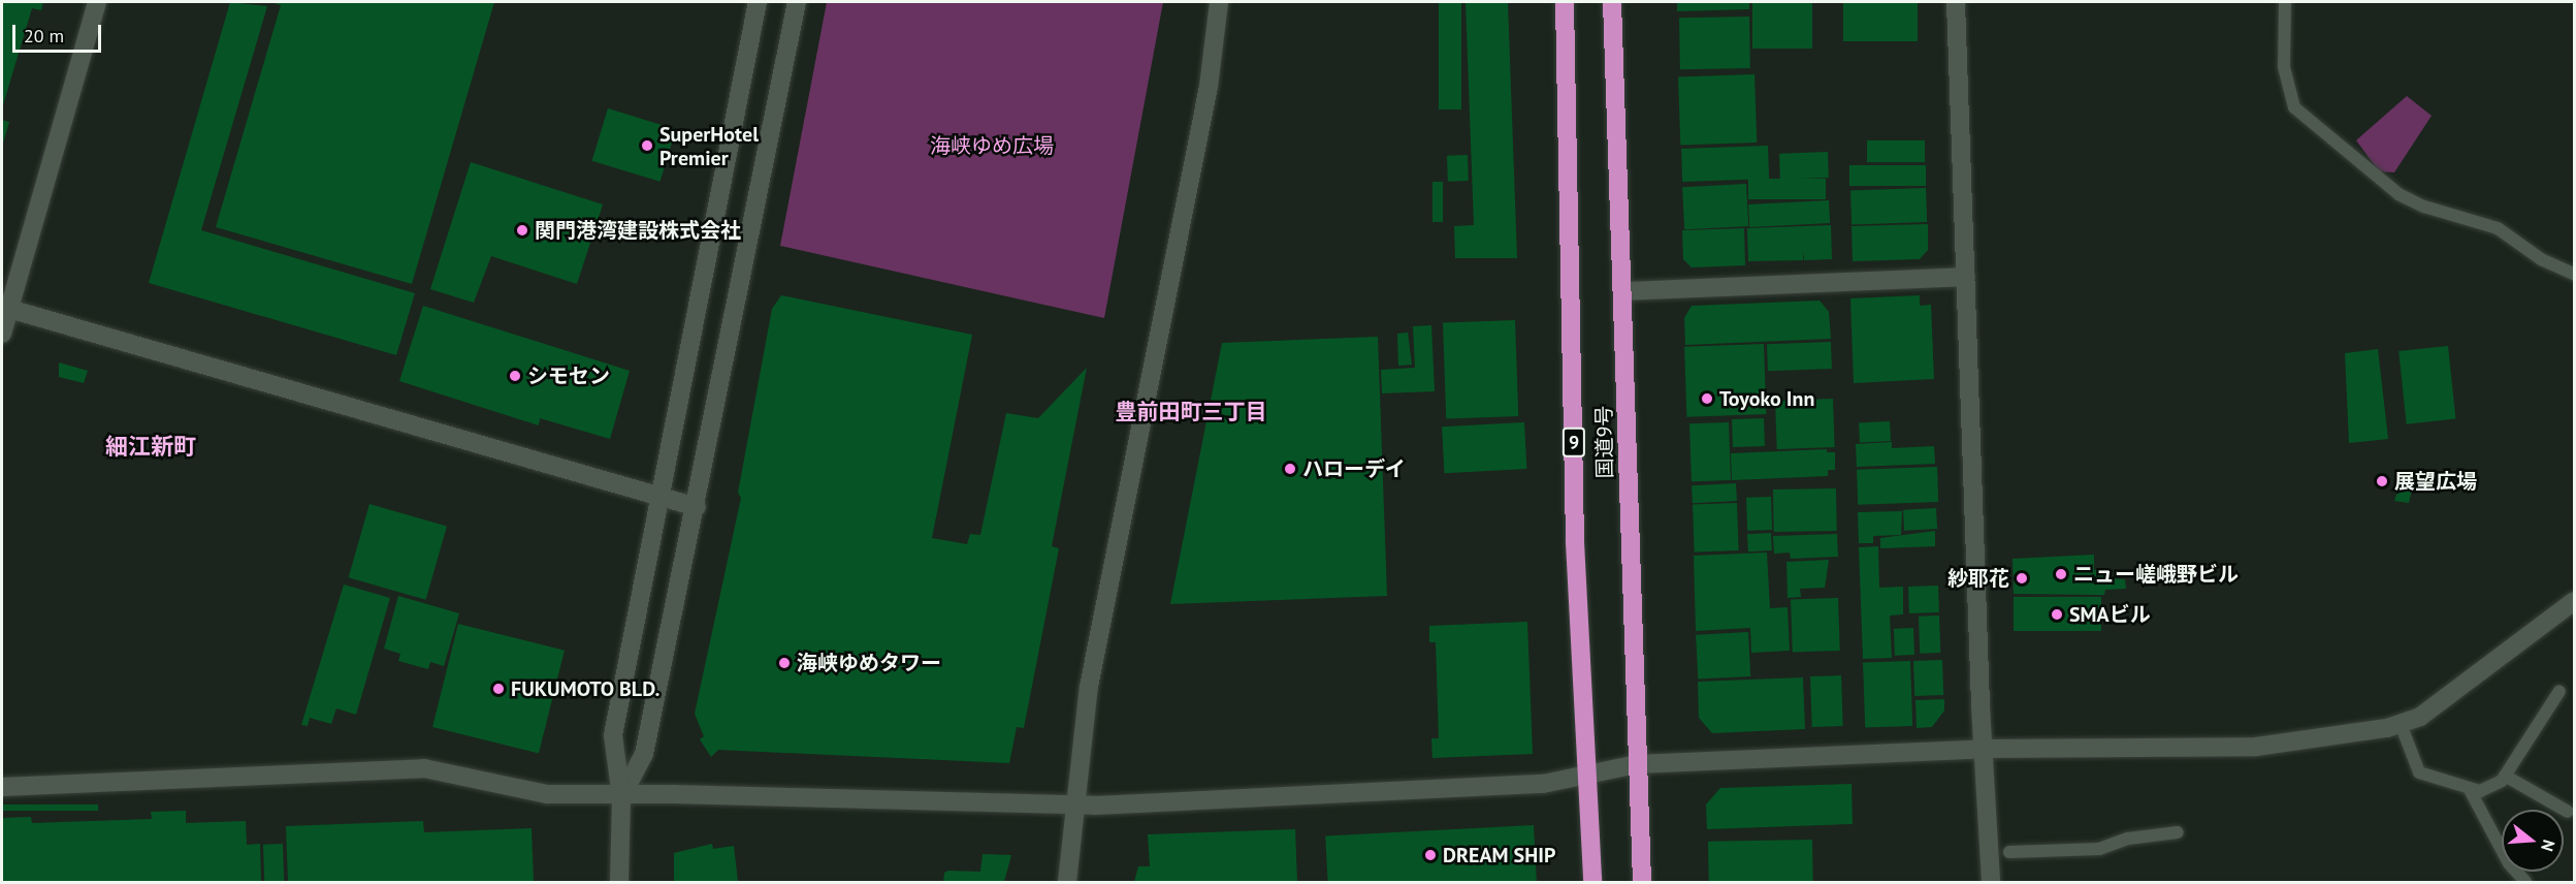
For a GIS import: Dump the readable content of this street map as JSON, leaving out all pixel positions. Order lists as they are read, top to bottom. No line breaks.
{"streets":{"highway":["9","国道9号"]},"districts":["豊前田町三丁目","細江新町"],"parks":["海峡ゆめ広場"],"places":["SuperHotel Premier","関門港湾建設株式会社","シモセン","Toyoko Inn","ハローデイ","展望広場","ニュー嵯峨野ビル","紗耶花","SMAビル","海峡ゆめタワー","FUKUMOTO BLD.","DREAM SHIP"],"scale_bar":"20 m","north":"right"}
